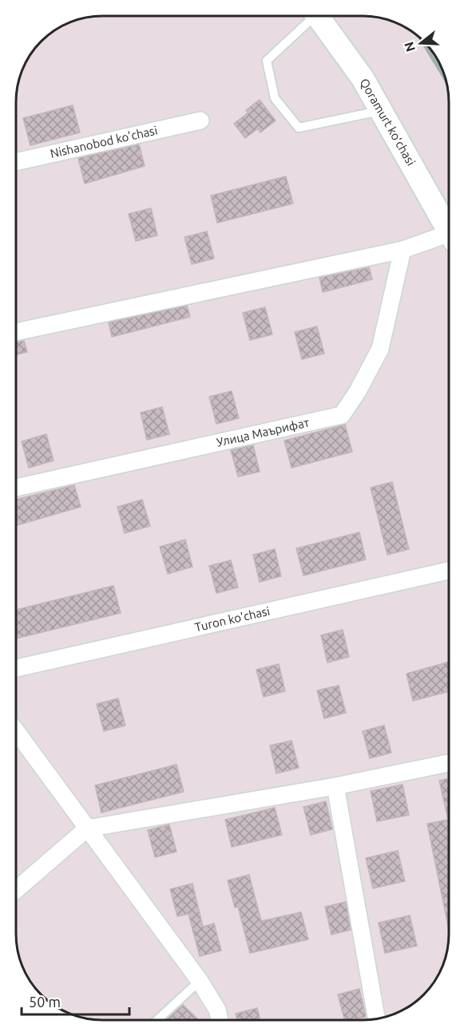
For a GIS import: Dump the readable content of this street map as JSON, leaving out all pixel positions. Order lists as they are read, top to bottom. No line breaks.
{"streets":{"main road":["Qoramurt koʻchasi"],"street":["Nishanobod ko'chasi","Улица Маърифат","Turon ko'chasi"]},"scale_bar":"50 m","north":"left"}
